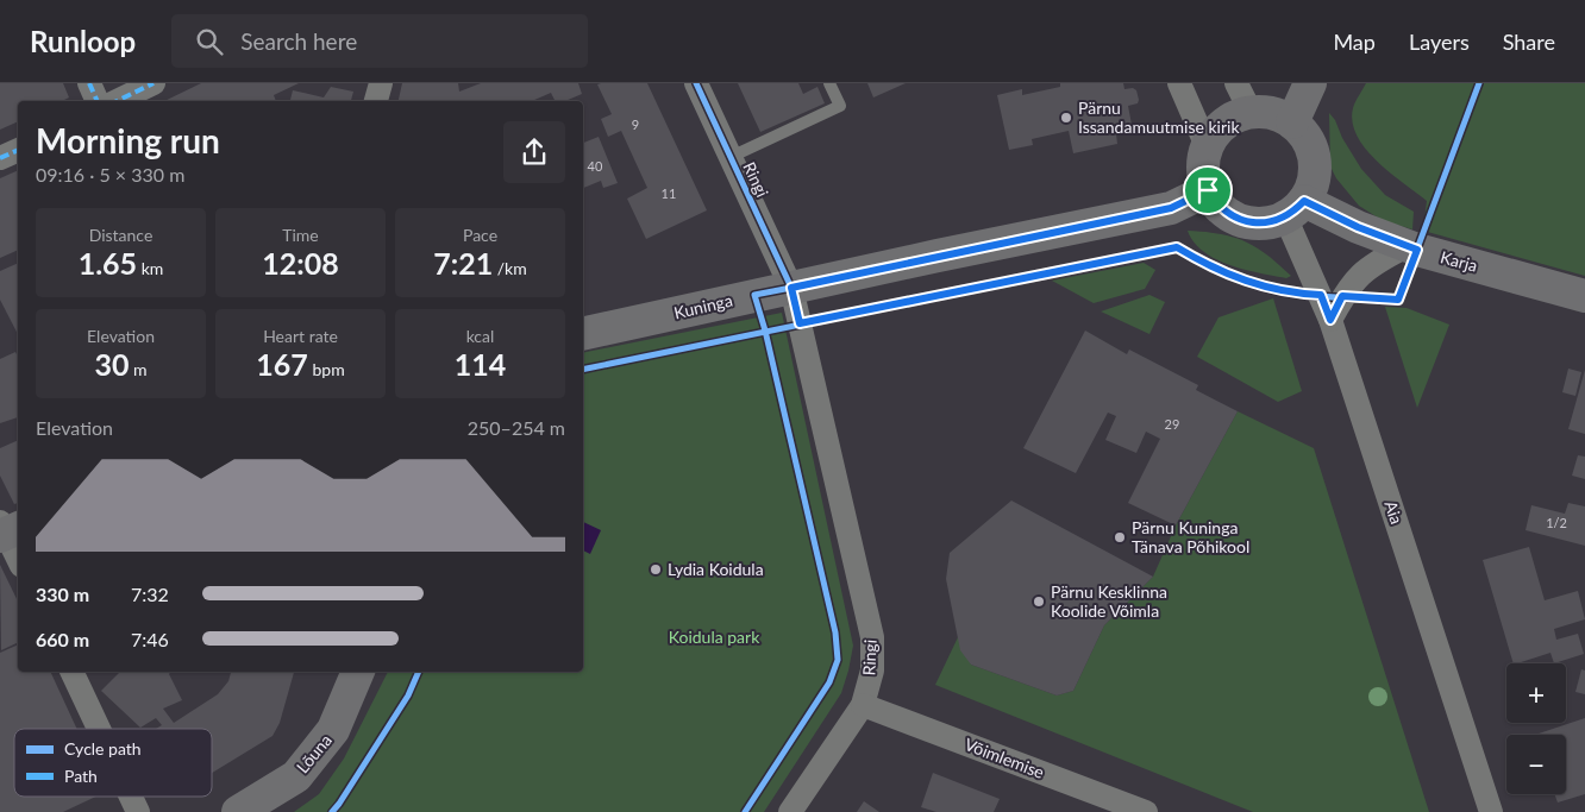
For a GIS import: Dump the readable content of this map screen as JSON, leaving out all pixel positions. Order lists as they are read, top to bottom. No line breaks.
{"streets":{"street":["Ringi","Karja","Kuninga","Aia","Lõuna","Võimlemise"]},"crossings":[["Ringi","Kuninga"],["Ringi","Võimlemise"],["Karja","Kuninga"],["Karja","Aia"],["Kuninga","Aia"]],"parks":["Koidula park"],"places":["Pärnu Issandamuutmise kirik","Pärnu Kuninga Tänava Põhikool","Lydia Koidula","Pärnu Kesklinna Koolide Võimla"],"house_numbers":["9","40","11","29","1/2"],"legend":["Cycle path","Path"],"page":{"header":"Runloop","search":"Search here","nav":["Map","Layers","Share"],"heading":["Morning run","09:16 · 5 × 330 m"],"stats":[["Distance","1.65 km"],["Time","12:08"],["Pace","7:21 /km"],["Elevation","30 m"],["Heart rate","167 bpm"],["kcal","114"]],"chart":["Elevation","250–254 m"],"list":[{"name":"330 m","note":"7:32"},{"name":"660 m","note":"7:46"}],"map_buttons":["+","−"]}}
